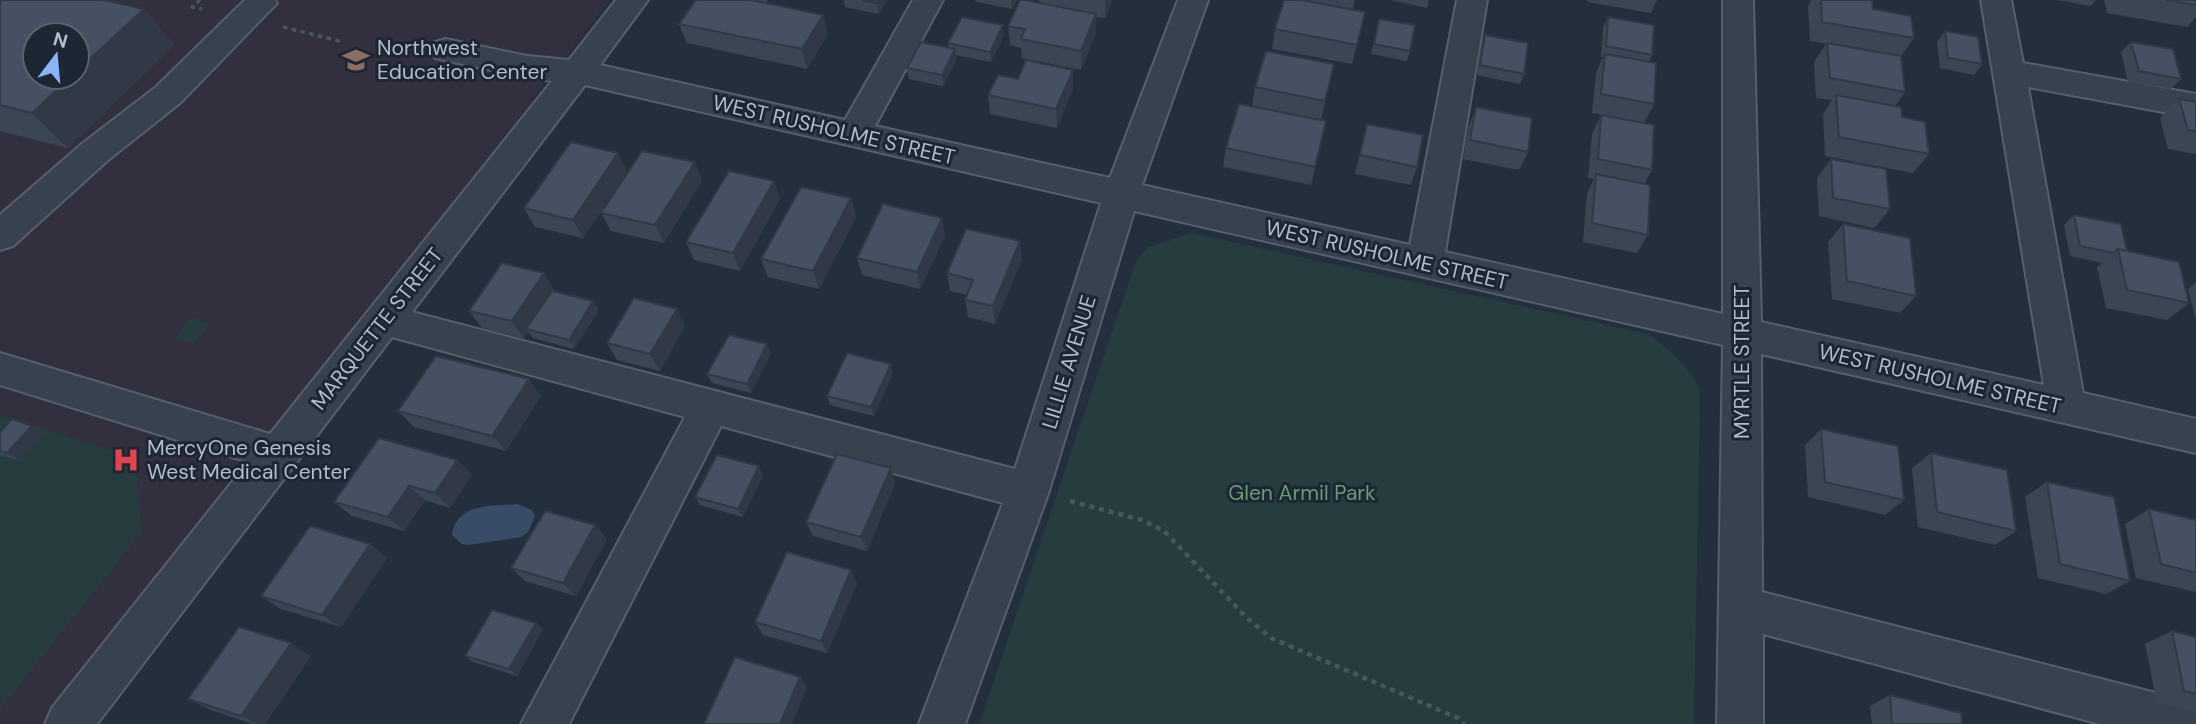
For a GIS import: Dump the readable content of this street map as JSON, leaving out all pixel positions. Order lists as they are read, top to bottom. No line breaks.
{"streets":{"street":["WEST RUSHOLME STREET","MARQUETTE STREET","LILLIE AVENUE","MYRTLE STREET"]},"crossings":[["WEST RUSHOLME STREET","MARQUETTE STREET"],["WEST RUSHOLME STREET","LILLIE AVENUE"],["WEST RUSHOLME STREET","MYRTLE STREET"]],"parks":["Glen Armil Park"],"places":{"school or university":["Northwest Education Center"],"hospital":["MercyOne Genesis West Medical Center"]},"north":"top"}
